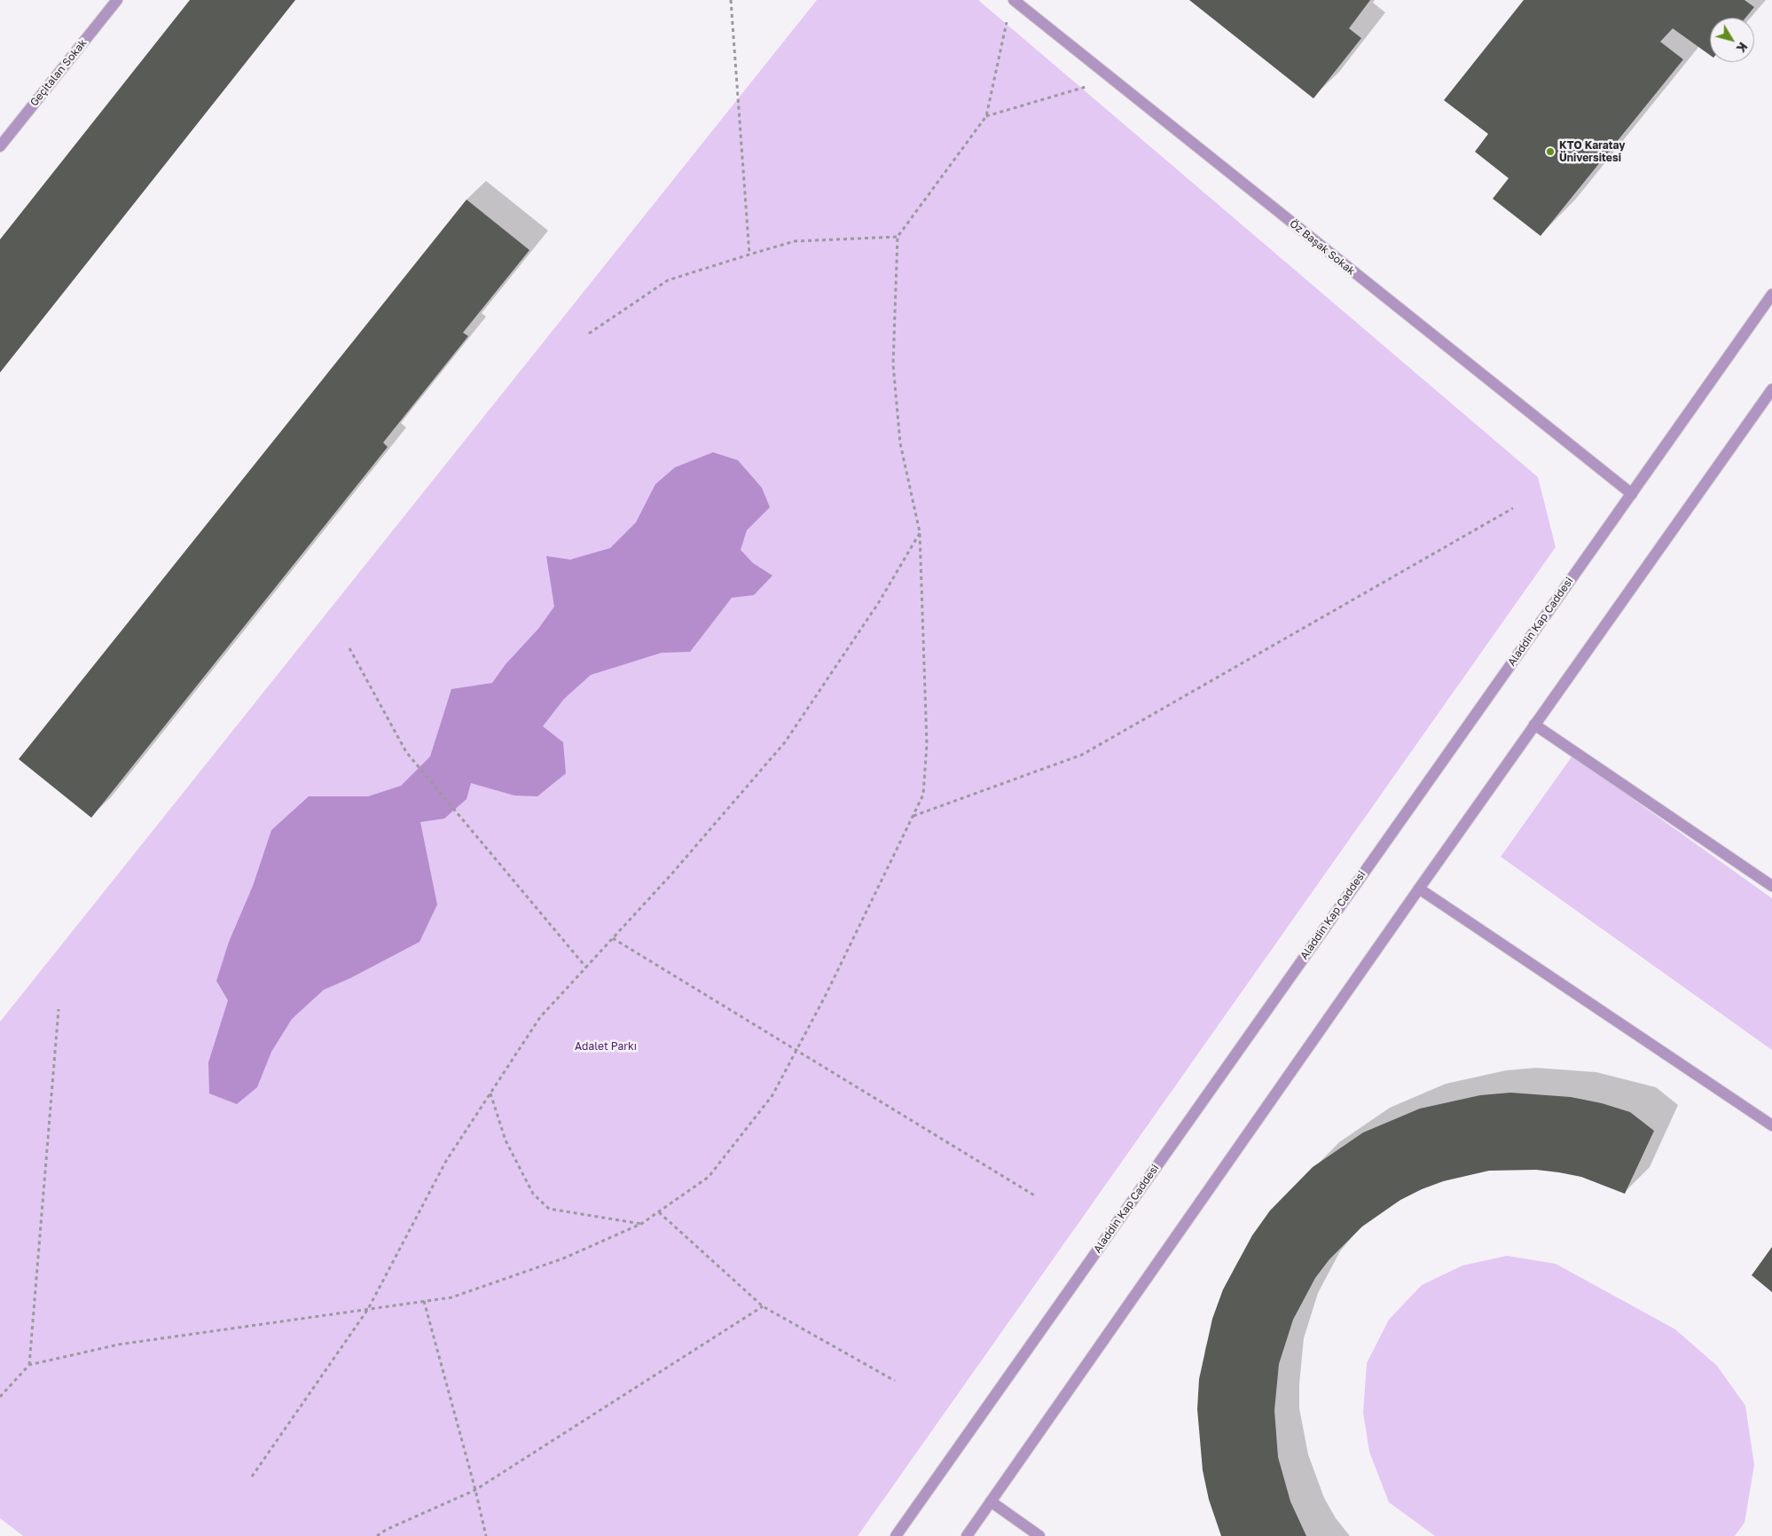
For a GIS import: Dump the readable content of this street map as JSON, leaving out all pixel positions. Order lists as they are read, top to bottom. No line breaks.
{"streets":{"street":["Geçitalan Sokak","Öz Başak Sokak","Aladdin Kap Caddesi"]},"crossings":[["Öz Başak Sokak","Aladdin Kap Caddesi"]],"parks":["Adalet Parkı"],"places":["KTO Karatay Üniversitesi"],"north":"bottom right"}
